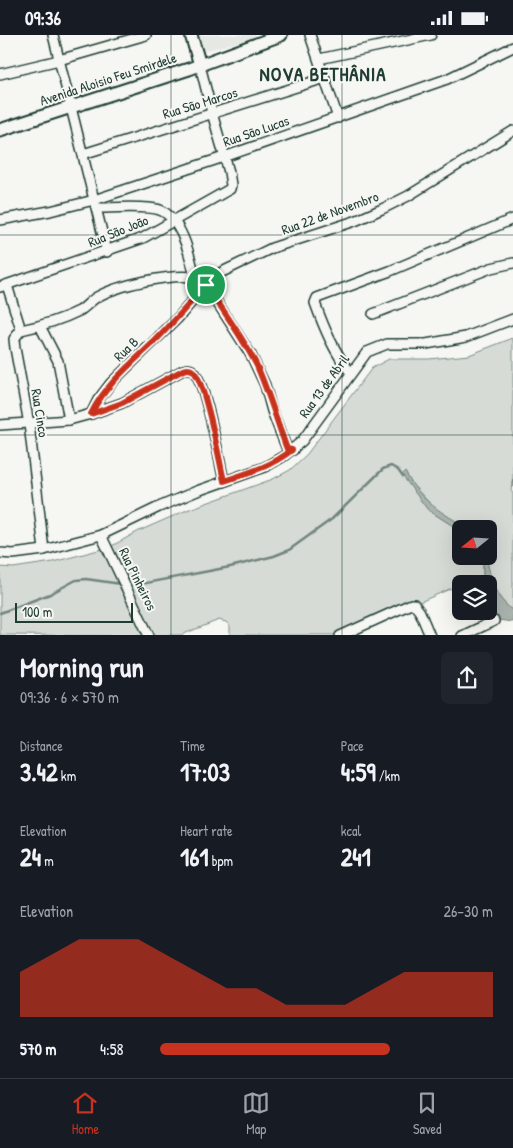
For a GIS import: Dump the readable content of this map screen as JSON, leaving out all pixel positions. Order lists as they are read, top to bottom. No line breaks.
{"streets":{"street":["Avenida Aloisio Feu Smirdele","Rua São Marcos","Rua São Lucas","Rua 22 de Novembro","Rua São João","Rua B","Rua 13 de Abril","Rua Cinco","Rua Pinheiros"]},"crossings":[["Rua São Lucas","Rua São João"],["Rua 22 de Novembro","Rua B"],["Rua São João","Rua Cinco"],["Rua 13 de Abril","Rua Cinco"],["Rua 13 de Abril","Rua Pinheiros"]],"districts":["NOVA BETHÂNIA"],"scale_bar":"100 m","north":"left","page":{"status":"09:36","scale":"100 m","heading":["Morning run","09:36 · 6 × 570 m"],"stats":[["Distance","3.42 km"],["Time","17:03"],["Pace","4:59 /km"],["Elevation","24 m"],["Heart rate","161 bpm"],["kcal","241"]],"chart":["Elevation","26–30 m"],"list":[{"name":"570 m","note":"4:58"}],"tabs":["Home","Map","Saved"]}}
